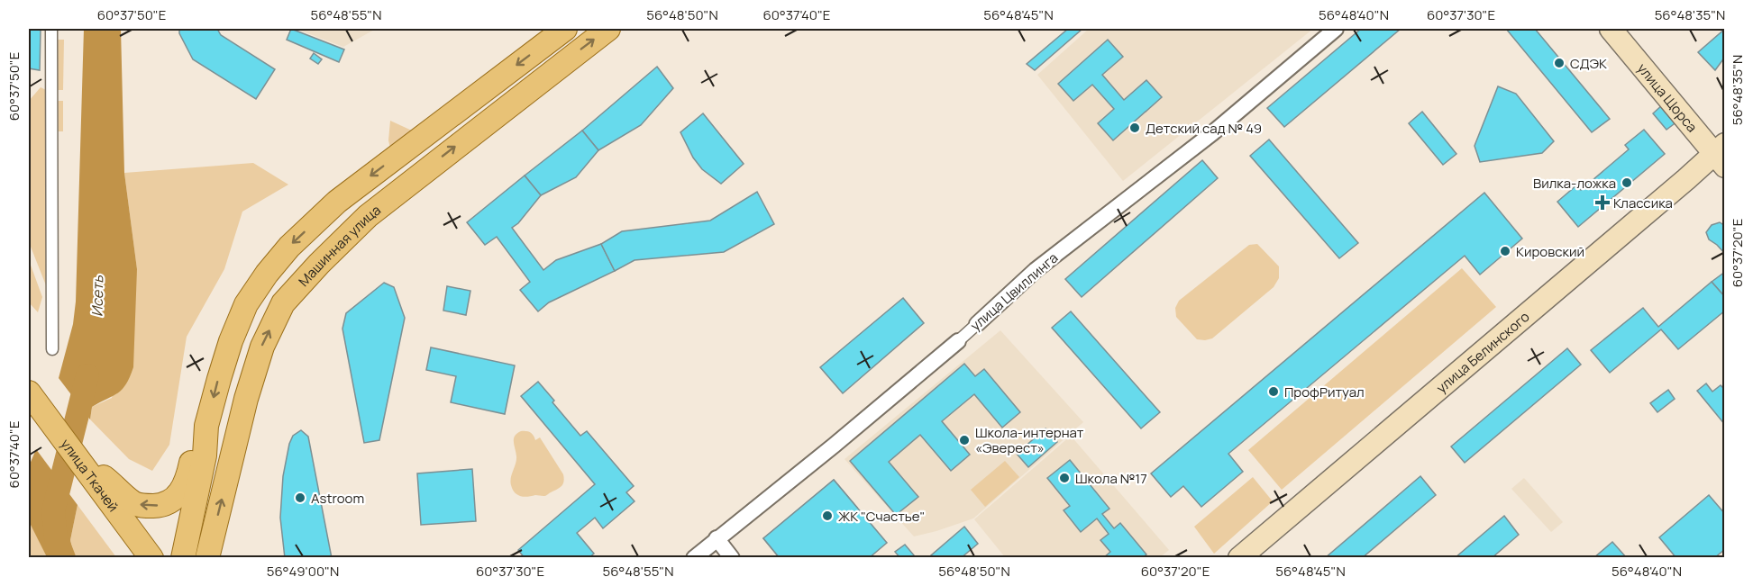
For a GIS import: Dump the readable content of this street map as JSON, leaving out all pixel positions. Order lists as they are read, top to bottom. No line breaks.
{"streets":{"main road":["улица Щорса","Машинная улица","улица Белинского","улица Ткачей"],"street":["улица Цвиллинга"]},"crossings":[["улица Щорса","улица Белинского"]],"water":["Исеть"],"places":{"other":["СДЭК","Детский сад № 49","Вилка-ложка","Кировский","ПрофРитуал","Школа-интернат «Эверест»","Школа №17","Astroom","ЖК \"Счастье\""],"health":["Классика"]},"coordinates":["60°37'50\"E","56°48'55\"N","56°48'50\"N","60°37'40\"E","56°48'45\"N","56°48'40\"N","60°37'30\"E","56°48'35\"N","60°37'20\"E","56°49'00\"N"]}
